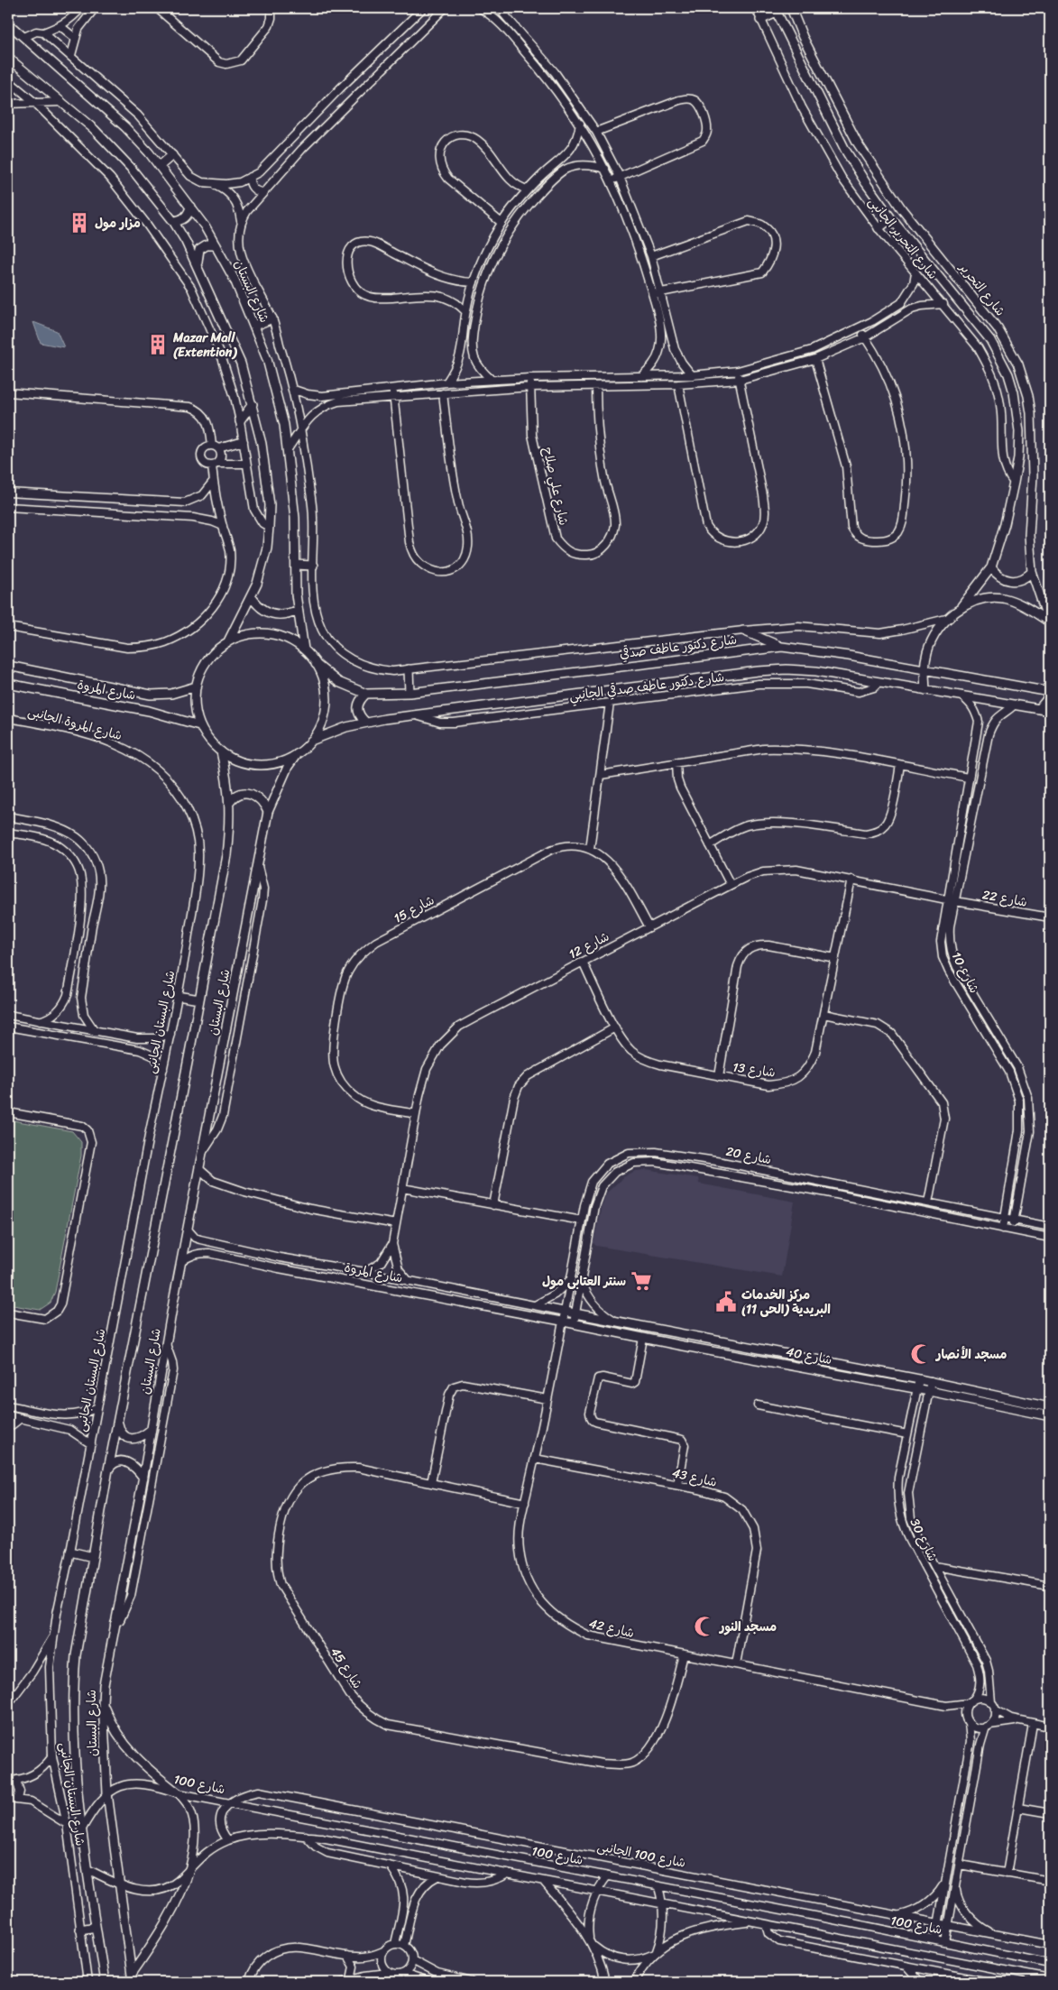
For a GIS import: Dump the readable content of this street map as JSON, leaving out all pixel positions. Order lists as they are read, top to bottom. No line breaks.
{"streets":{"street":["شارع التحرير الجانبى","شارع التحرير","شارع البستان","شارع علي صلاح","شارع دكتور عاطف صدقي","شارع دكتور عاطف صدقي الجانبي","شارع المروة","شارع المروة الجانبى","شارع 22","شارع 15","شارع 12","شارع 10","شارع البستان الجانبى","شارع 13","شارع 20","شارع 40","شارع 43","شارع 30","شارع 42","شارع 45","شارع 100","شارع 100 الجانبى"]},"crossings":[["شارع التحرير الجانبى","شارع التحرير"],["شارع التحرير","شارع دكتور عاطف صدقي"],["شارع البستان","شارع دكتور عاطف صدقي"],["شارع البستان","شارع المروة"],["شارع البستان","شارع 100"],["شارع دكتور عاطف صدقي","شارع المروة"],["شارع المروة","شارع 12"],["شارع المروة","شارع 20"],["شارع المروة","شارع 40"],["شارع المروة","شارع 42"],["شارع المروة الجانبى","شارع البستان الجانبى"],["شارع 22","شارع 12"],["شارع 22","شارع 10"],["شارع 15","شارع 12"],["شارع 12","شارع 10"],["شارع 12","شارع 13"],["شارع 10","شارع 20"],["شارع 20","شارع 40"],["شارع 20","شارع 42"],["شارع 40","شارع 30"],["شارع 40","شارع 42"],["شارع 43","شارع 42"],["شارع 30","شارع 42"],["شارع 42","شارع 45"],["شارع 100","شارع 100 الجانبى"]],"places":{"building":["مزار مول","Mazar Mall (Extention)"],"supermarket":["سنتر العتابى مول"],"public building":["مركز الخدمات البريدية (الحى 11)"],"mosque":["مسجد الأنصار","مسجد النور"]}}
